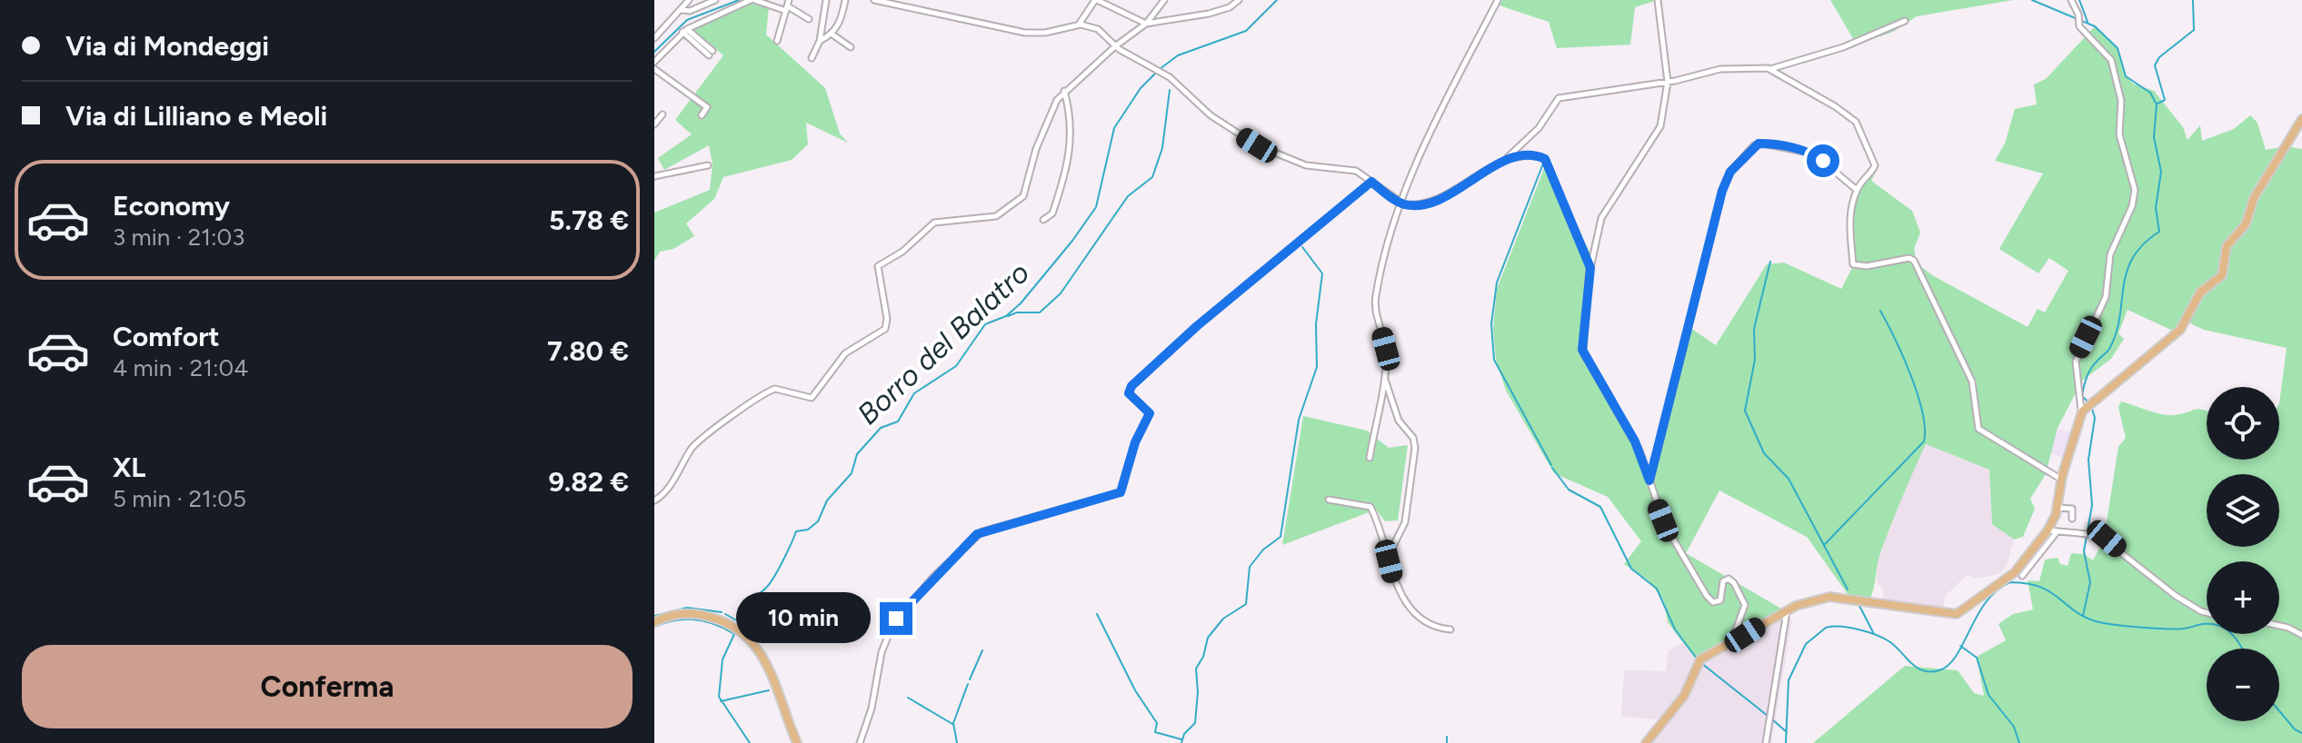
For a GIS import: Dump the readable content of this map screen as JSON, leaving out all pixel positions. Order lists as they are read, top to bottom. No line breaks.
{"water":["Borro del Balatro"],"page":{"banner":["Via di Mondeggi","Via di Lilliano e Meoli"],"list":[{"name":"Economy","note":"3 min · 21:03","value":"5.78 €"},{"name":"Comfort","note":"4 min · 21:04","value":"7.80 €"},{"name":"XL","note":"5 min · 21:05","value":"9.82 €"}],"map_buttons":["+","−"],"bubble":"10 min","buttons":"Conferma"}}
